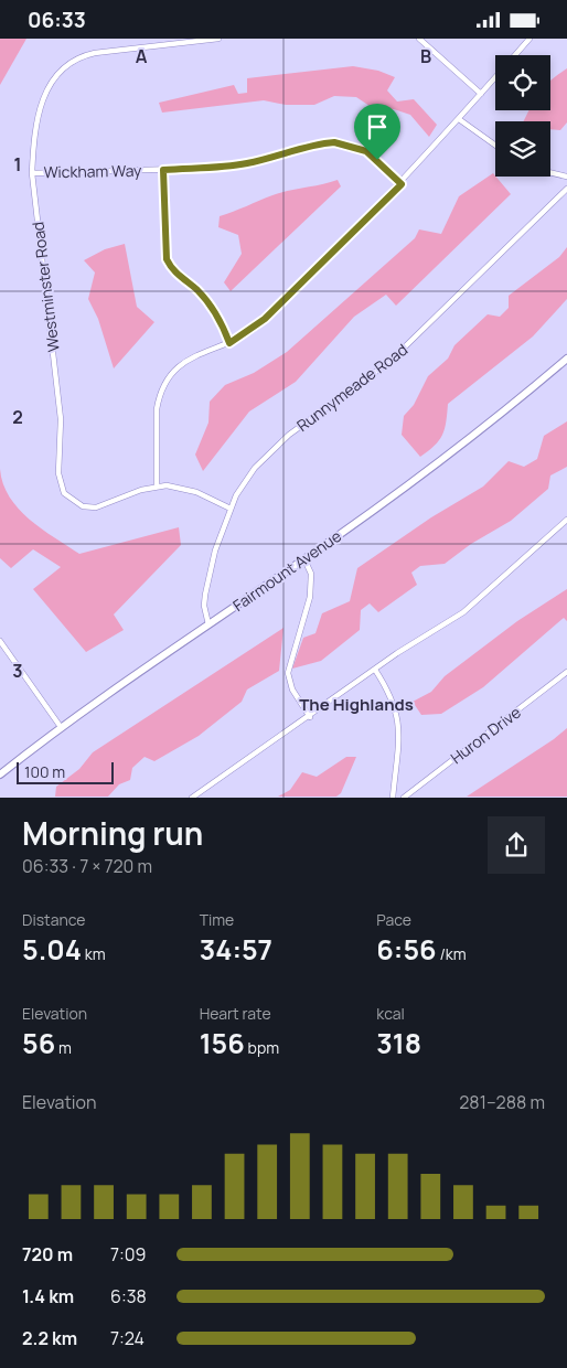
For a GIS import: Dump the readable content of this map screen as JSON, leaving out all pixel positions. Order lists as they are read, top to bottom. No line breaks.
{"streets":{"main road":["Fairmount Avenue"],"street":["Wickham Way","Westminster Road","Runnymeade Road","Huron Drive"]},"crossings":[["Wickham Way","Westminster Road"],["Westminster Road","Runnymeade Road"],["Runnymeade Road","Fairmount Avenue"]],"districts":["The Highlands"],"scale_bar":"100 m","page":{"status":"06:33","scale":"100 m","heading":["Morning run","06:33 · 7 × 720 m"],"stats":[["Distance","5.04 km"],["Time","34:57"],["Pace","6:56 /km"],["Elevation","56 m"],["Heart rate","156 bpm"],["kcal","318"]],"chart":["Elevation","281–288 m"],"list":[{"name":"720 m","note":"7:09"},{"name":"1.4 km","note":"6:38"},{"name":"2.2 km","note":"7:24"}]},"grid":{"columns":["A","B"],"rows":["1","2","3"]}}
